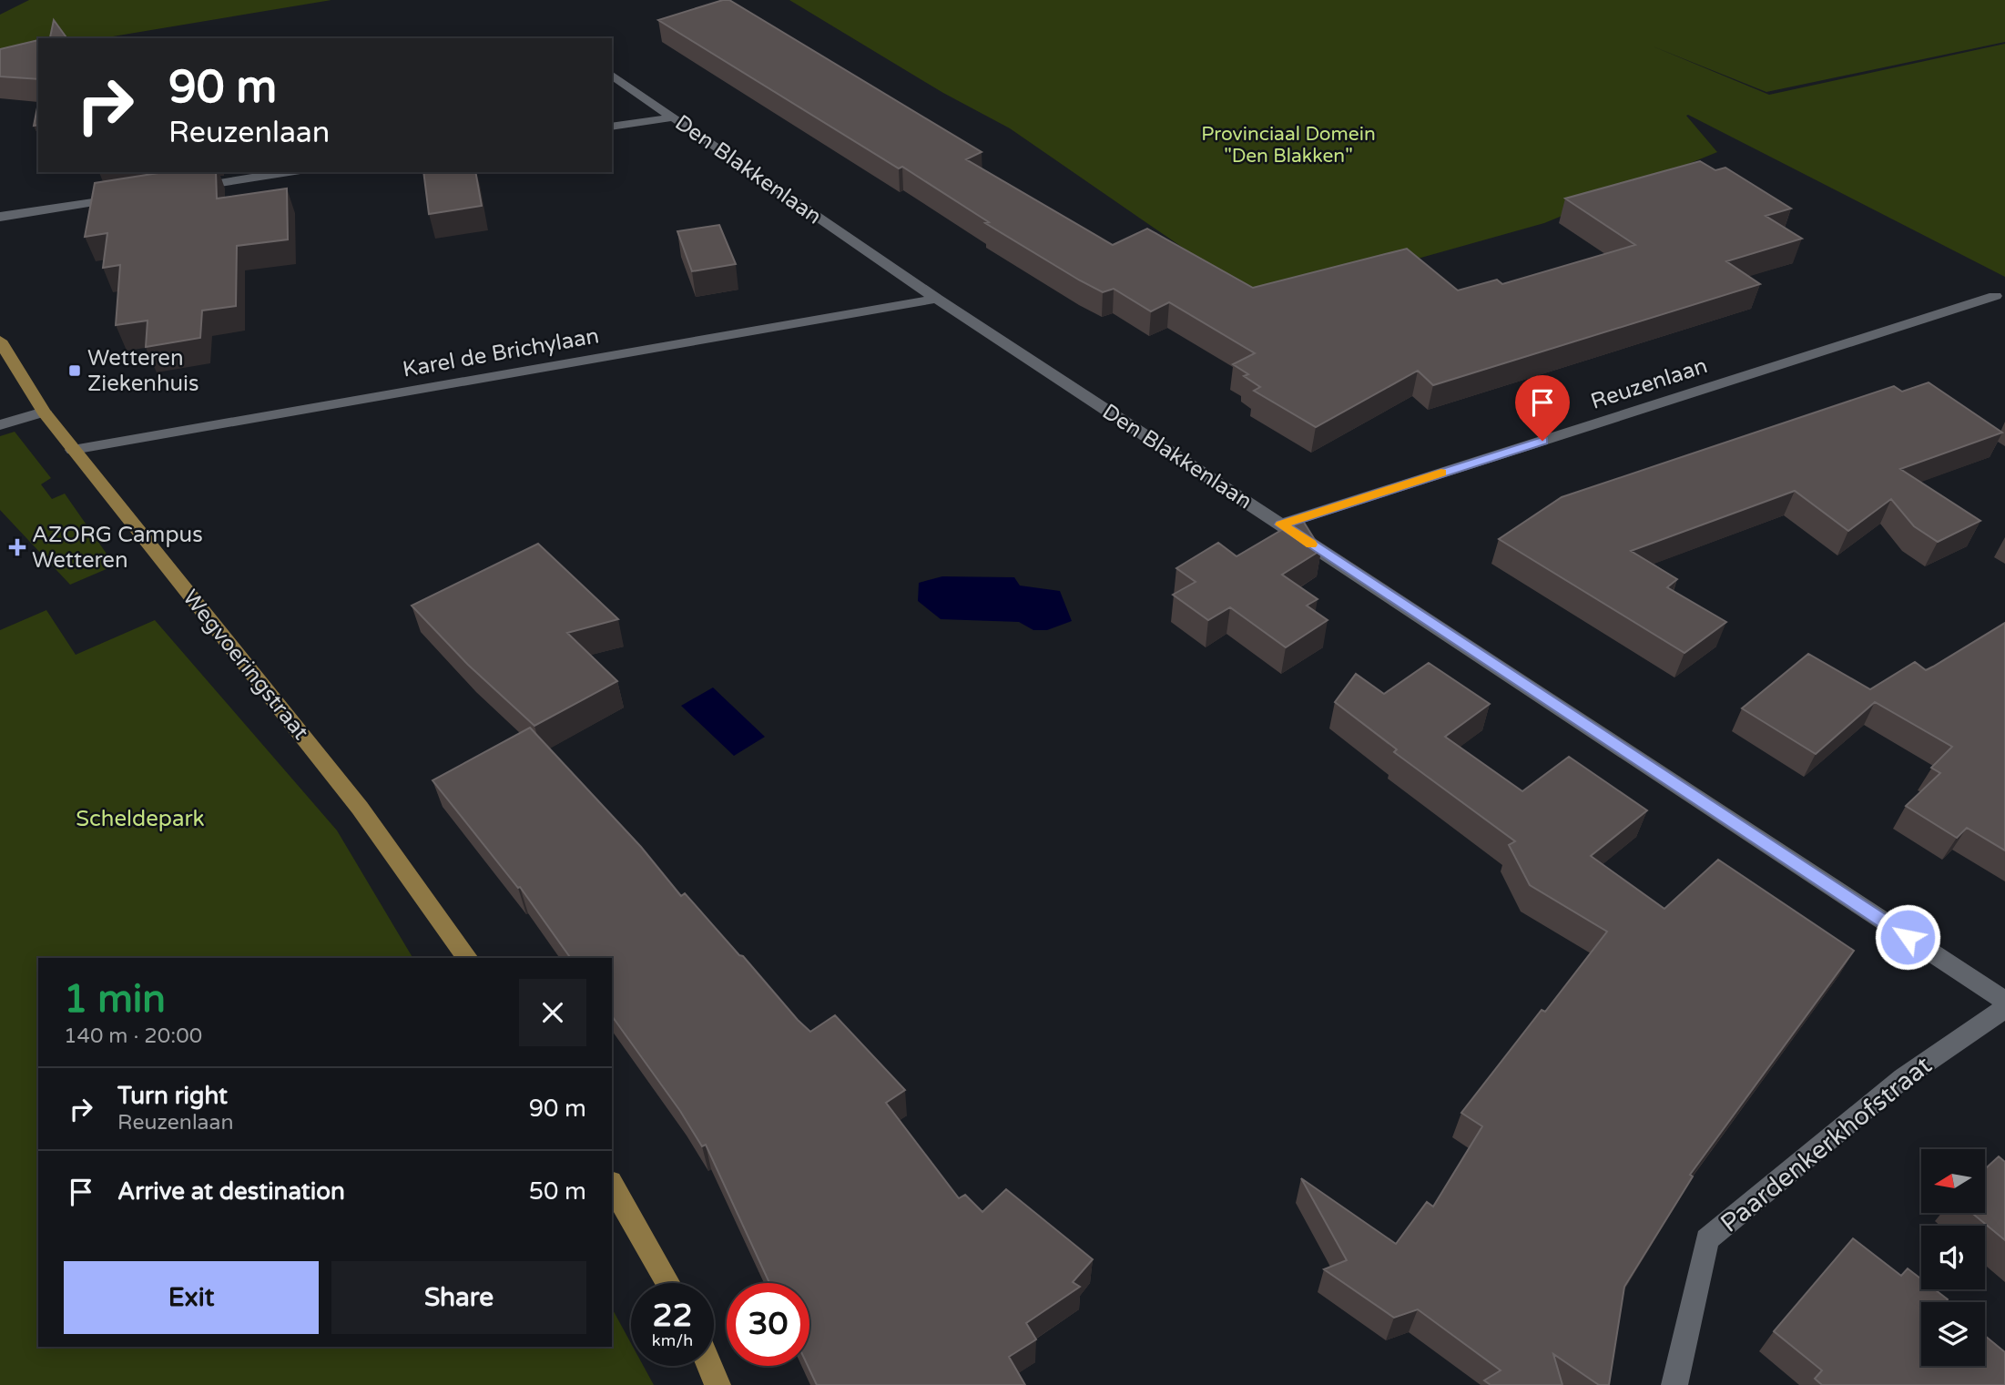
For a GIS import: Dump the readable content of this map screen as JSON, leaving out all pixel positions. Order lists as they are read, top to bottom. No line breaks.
{"streets":{"main road":["Wegvoeringstraat"],"street":["Den Blakkenlaan","Karel de Brichylaan","Reuzenlaan","Paardenkerkhofstraat"]},"crossings":[["Den Blakkenlaan","Karel de Brichylaan"],["Den Blakkenlaan","Reuzenlaan"],["Karel de Brichylaan","Wegvoeringstraat"]],"parks":["Provinciaal Domein \"Den Blakken\"","Scheldepark"],"places":{"transit":["Wetteren Ziekenhuis"],"health":["AZORG Campus Wetteren"]},"north":"left","page":{"turn":["90 m","Reuzenlaan"],"heading":["1 min","140 m · 20:00"],"list":[{"name":"Turn right","note":"Reuzenlaan","value":"90 m"},{"name":"Arrive at destination","value":"50 m"}],"buttons":["Exit","Share"],"speed":"22 km/h","limit":"30"}}
